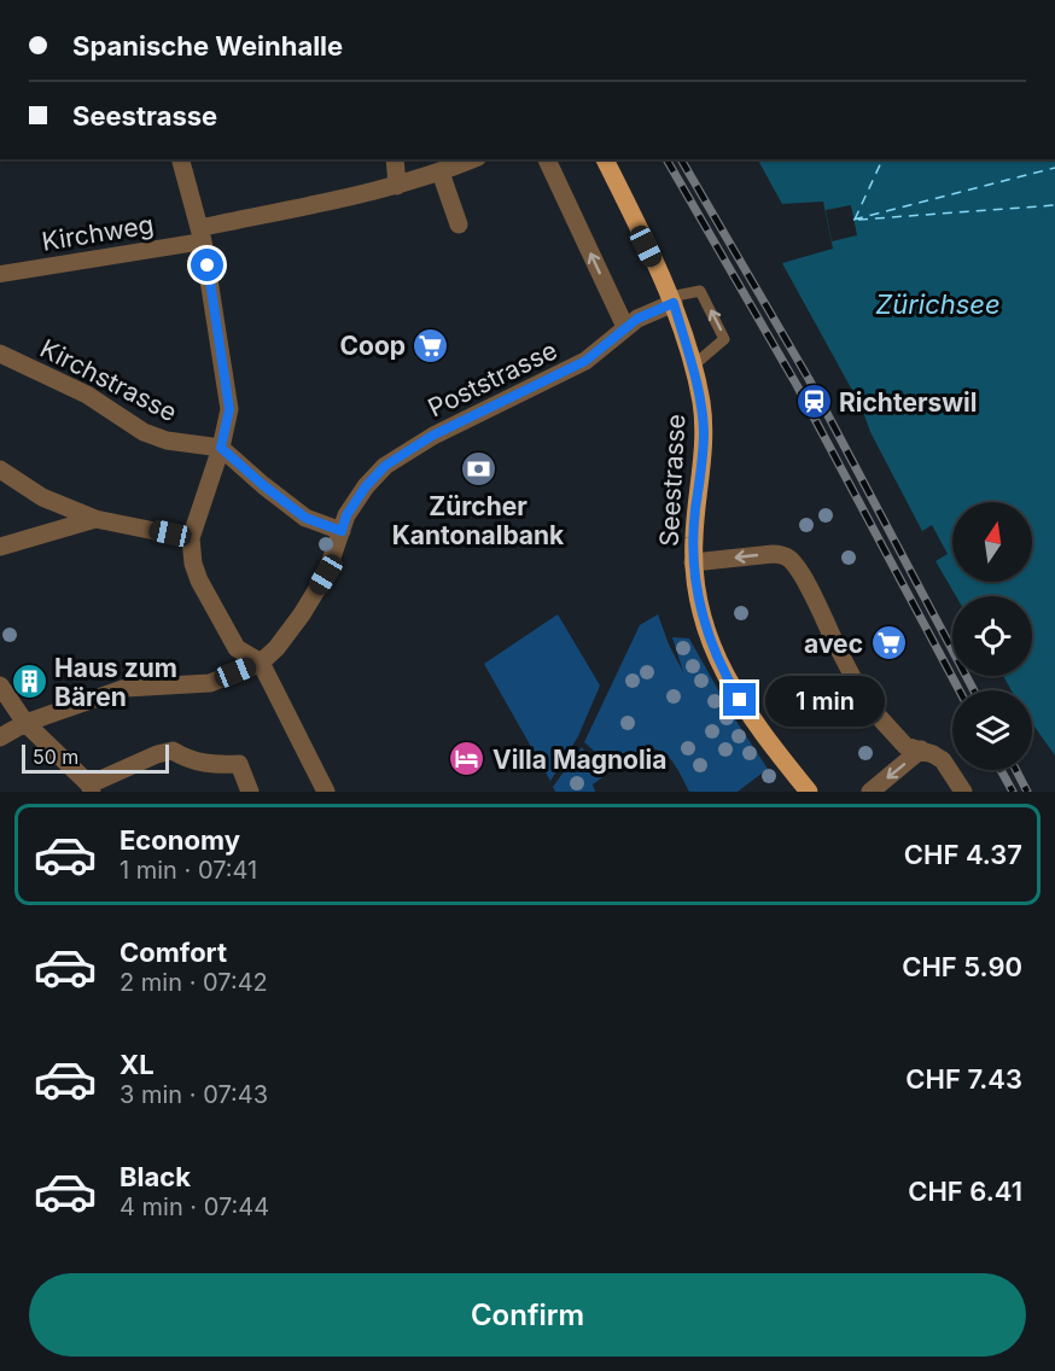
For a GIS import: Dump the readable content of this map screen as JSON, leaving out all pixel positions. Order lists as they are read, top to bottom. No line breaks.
{"streets":{"main road":["Seestrasse"],"street":["Kirchweg","Poststrasse","Kirchstrasse"]},"crossings":[["Poststrasse","Seestrasse"]],"water":["Zürichsee"],"places":{"supermarket":["Coop","avec"],"station":["Richterswil"],"bank":["Zürcher Kantonalbank"],"building":["Haus zum Bären"],"hotel":["Villa Magnolia"]},"scale_bar":"50 m","north":"top","page":{"banner":["Spanische Weinhalle","Seestrasse"],"bubble":"1 min","scale":"50 m","list":[{"name":"Economy","note":"1 min · 07:41","value":"CHF 4.37"},{"name":"Comfort","note":"2 min · 07:42","value":"CHF 5.90"},{"name":"XL","note":"3 min · 07:43","value":"CHF 7.43"},{"name":"Black","note":"4 min · 07:44","value":"CHF 6.41"}],"buttons":"Confirm"}}
